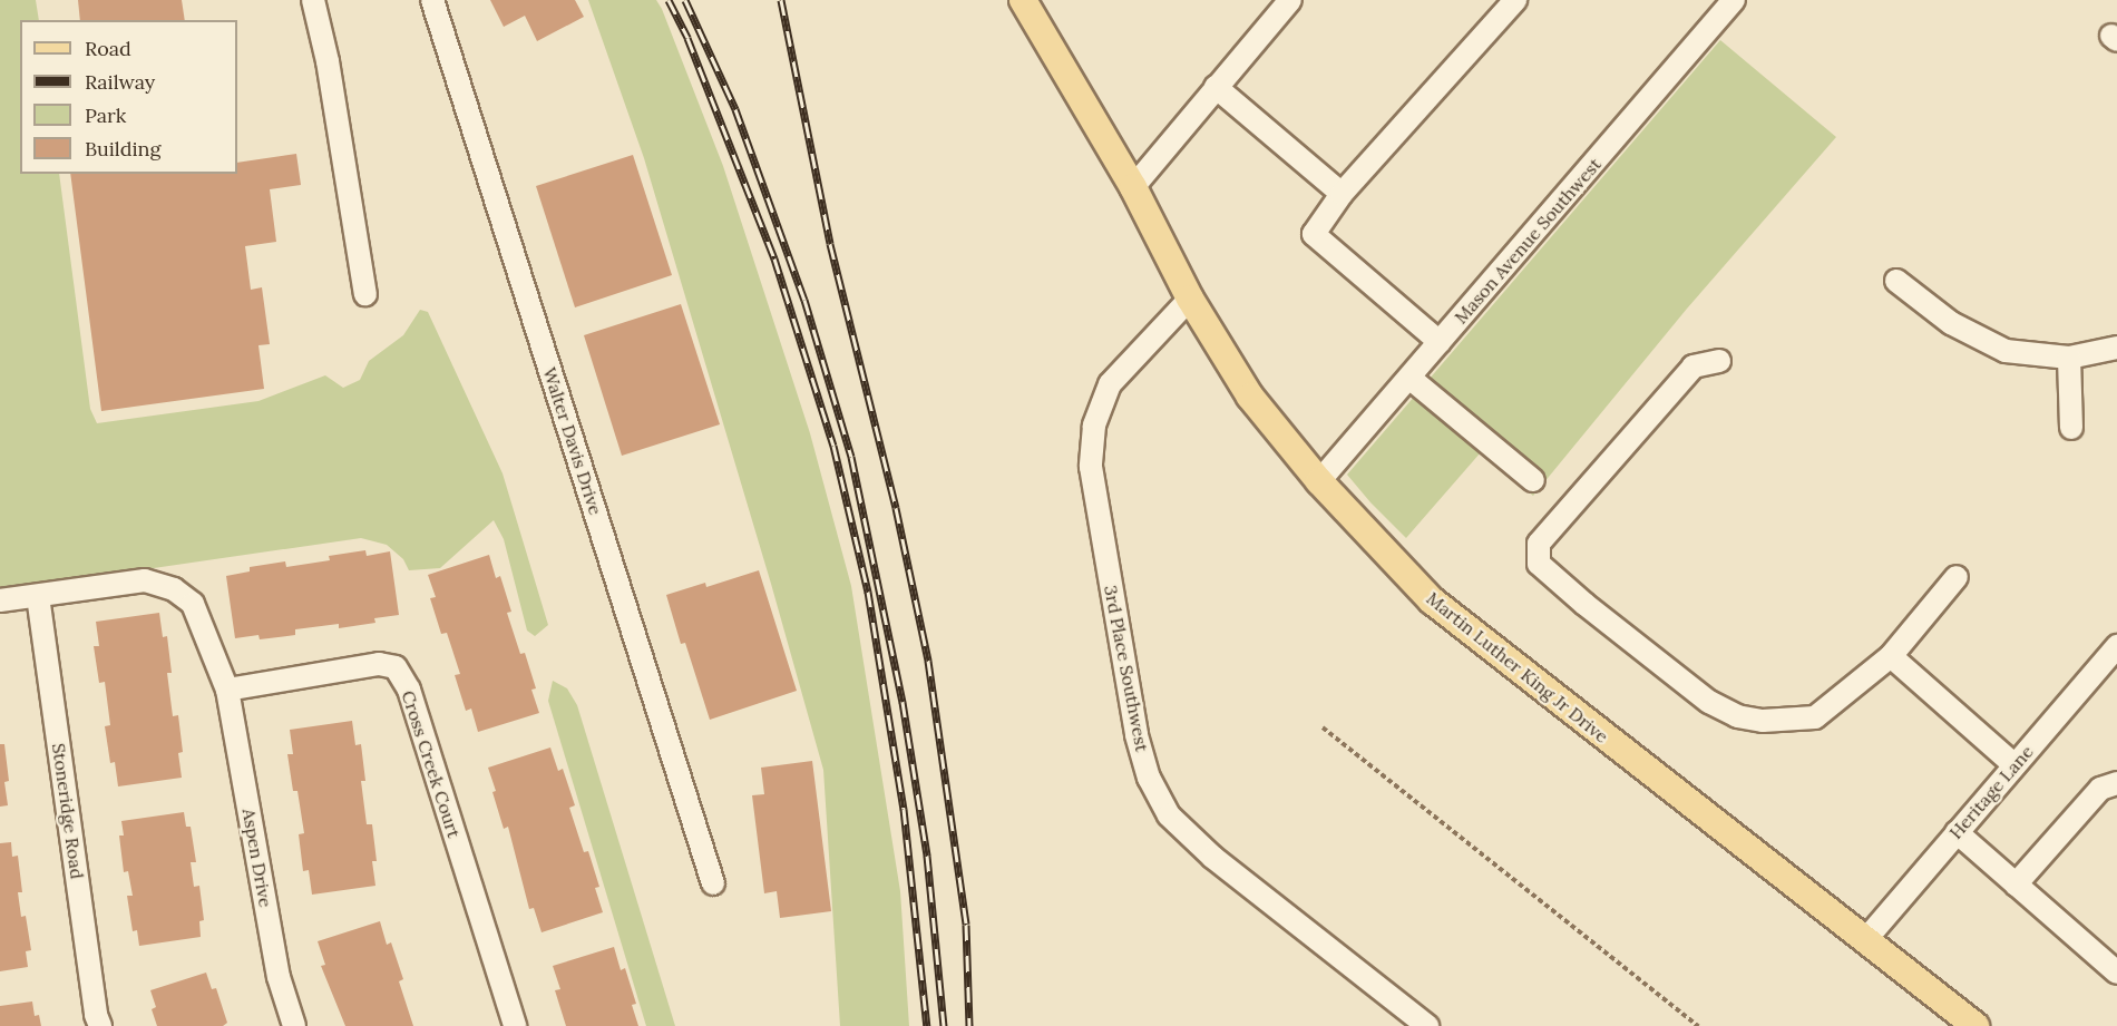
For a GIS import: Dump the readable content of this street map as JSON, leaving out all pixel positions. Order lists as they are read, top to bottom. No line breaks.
{"streets":{"main road":["Martin Luther King Jr Drive"],"street":["Mason Avenue Southwest","Walter Davis Drive","3rd Place Southwest","Cross Creek Court","Heritage Lane","Stoneridge Road","Aspen Drive"]},"crossings":[["Mason Avenue Southwest","Martin Luther King Jr Drive"],["Martin Luther King Jr Drive","3rd Place Southwest"],["Martin Luther King Jr Drive","Heritage Lane"],["Cross Creek Court","Aspen Drive"],["Stoneridge Road","Aspen Drive"]],"legend":["Road","Railway","Park","Building"]}
